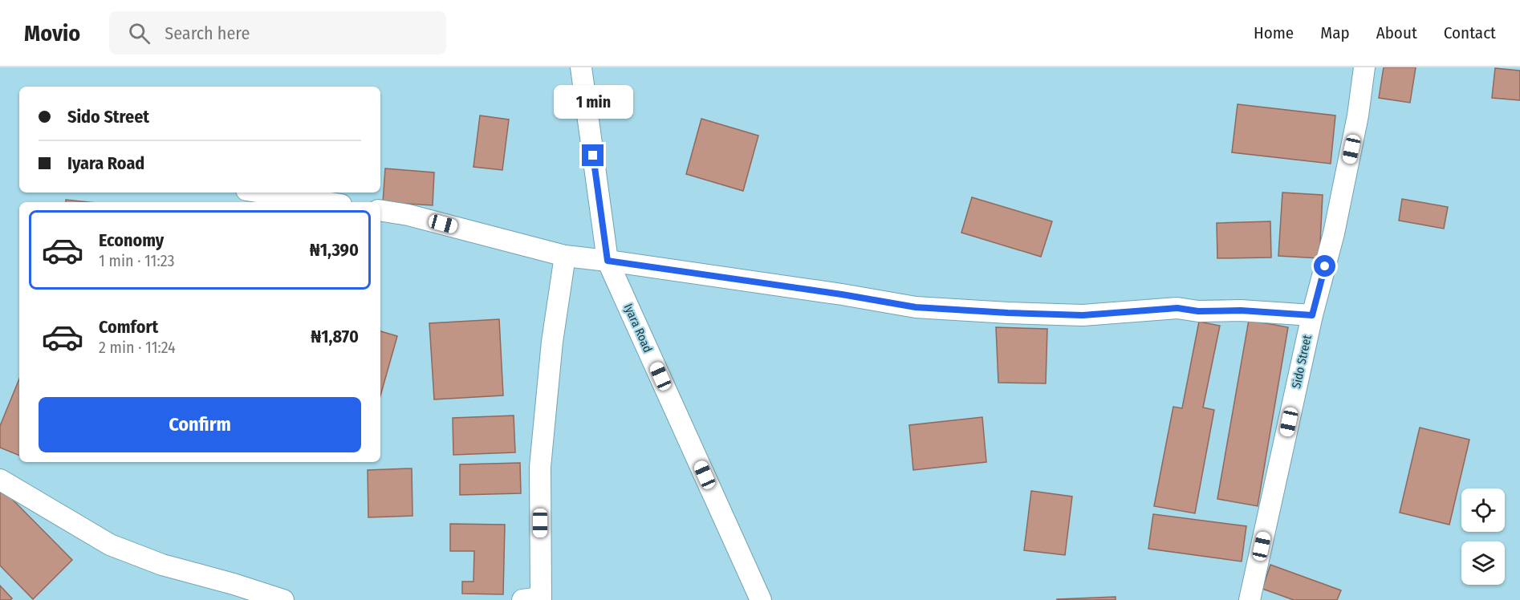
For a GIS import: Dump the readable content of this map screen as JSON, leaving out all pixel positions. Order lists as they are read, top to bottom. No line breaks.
{"streets":{"street":["Iyara Road","Sido Street"]},"page":{"header":"Movio","search":"Search here","nav":["Home","Map","About","Contact"],"bubble":"1 min","banner":["Sido Street","Iyara Road"],"list":[{"name":"Economy","note":"1 min · 11:23","value":"₦1,390"},{"name":"Comfort","note":"2 min · 11:24","value":"₦1,870"}],"buttons":"Confirm"}}
